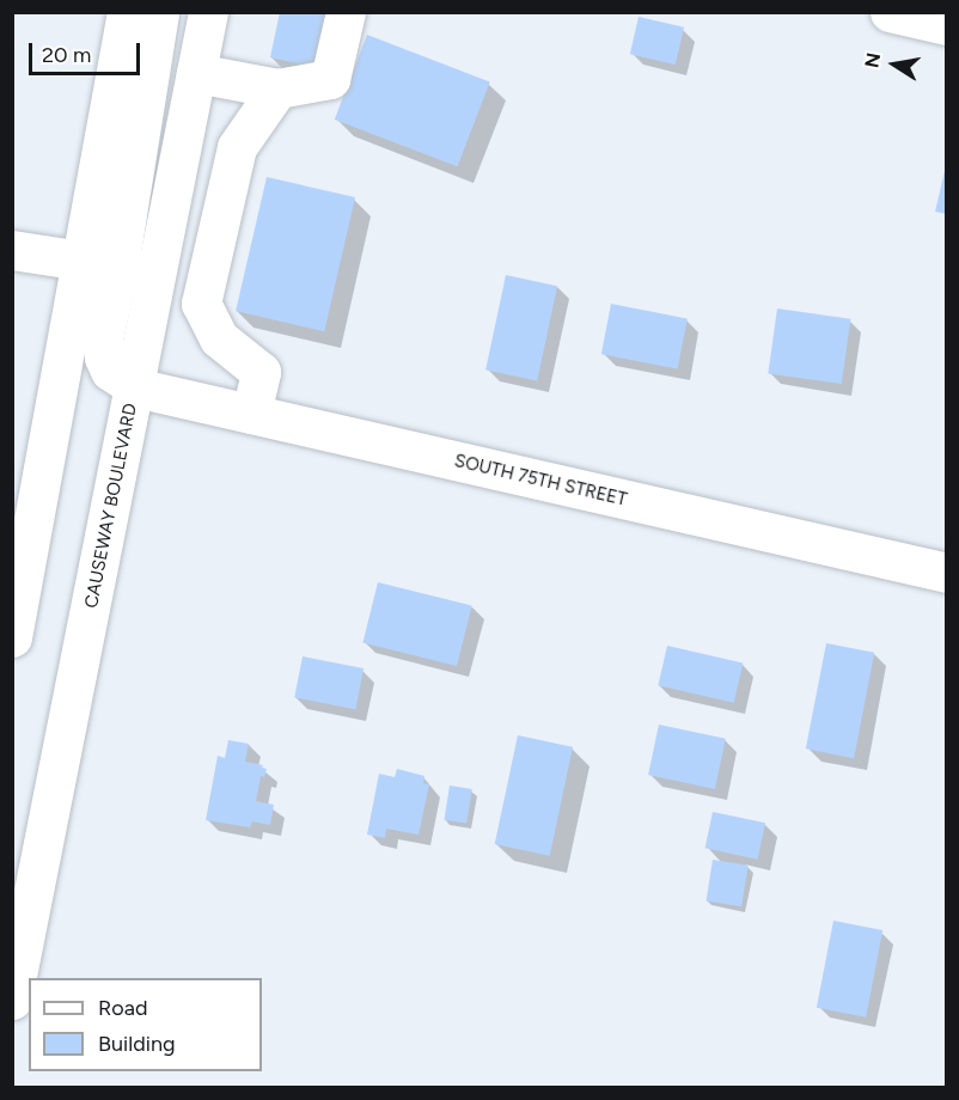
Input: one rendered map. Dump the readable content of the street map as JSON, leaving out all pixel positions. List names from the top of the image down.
{
  "streets": {
    "main road": ["SOUTH 75TH STREET", "CAUSEWAY BOULEVARD"]
  },
  "crossings": [
    ["SOUTH 75TH STREET", "CAUSEWAY BOULEVARD"]
  ],
  "legend": ["Road", "Building"],
  "scale_bar": "20 m",
  "north": "left"
}
